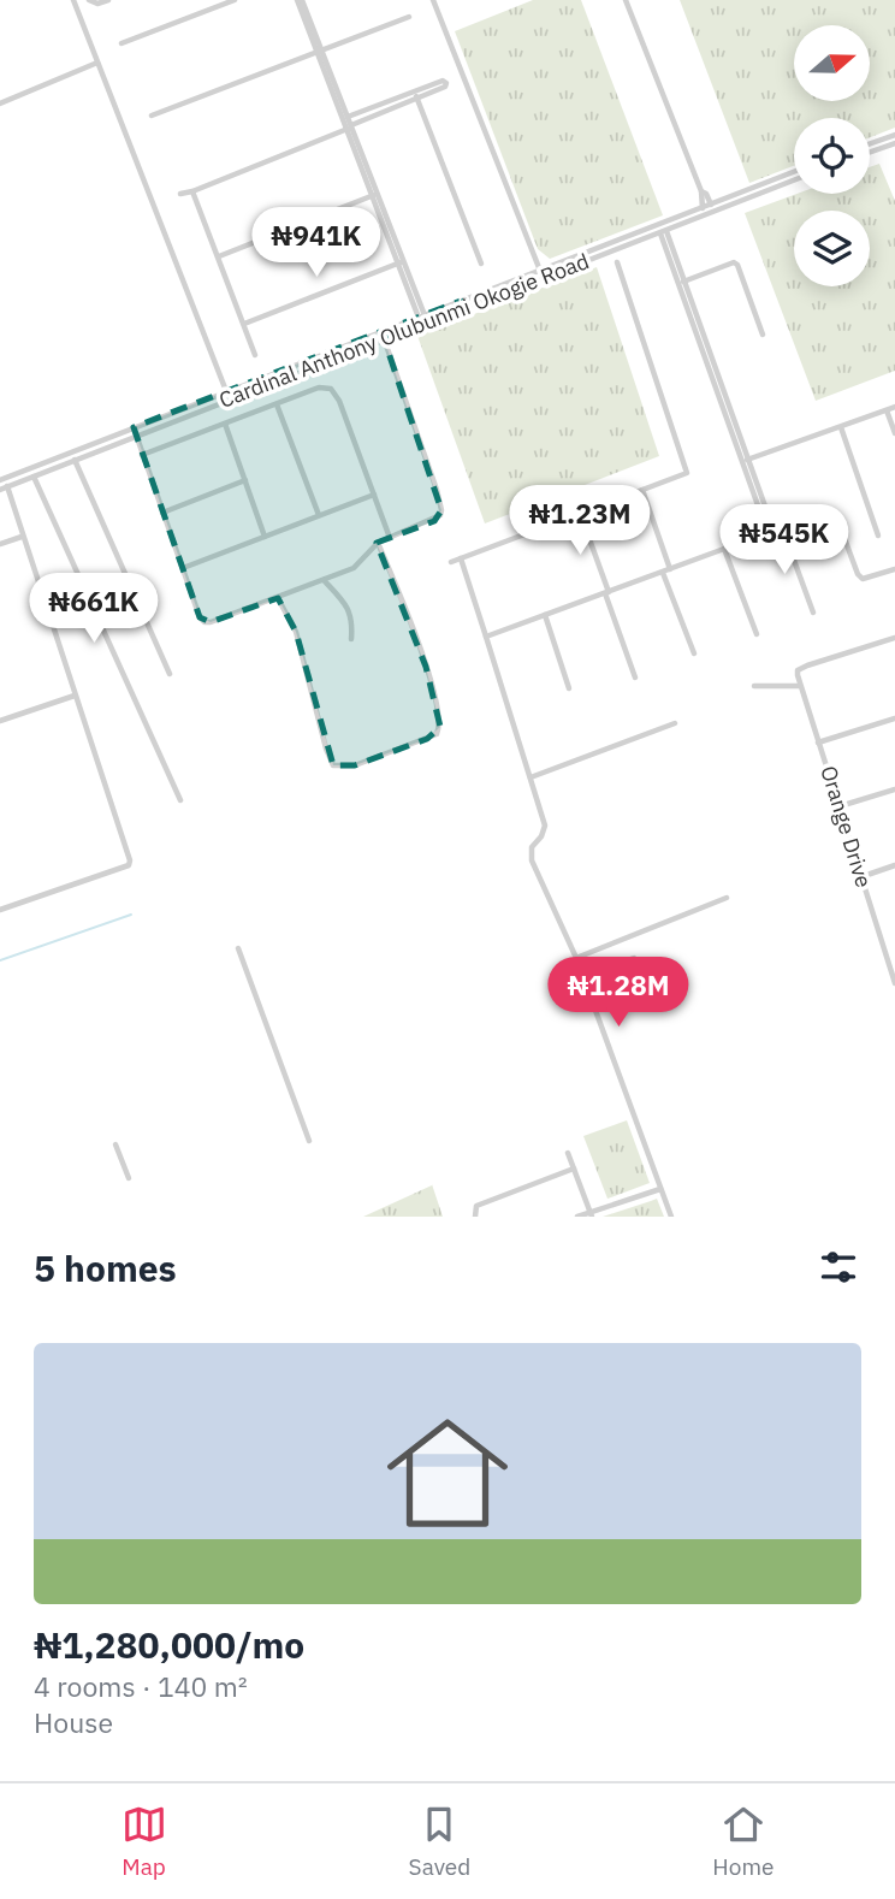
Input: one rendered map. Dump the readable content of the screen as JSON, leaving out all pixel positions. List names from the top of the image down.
{
  "streets": {
    "street": ["Cardinal Anthony Olubunmi Okogie Road", "Orange Drive"]
  },
  "north": "right",
  "page": {
    "price": [
      "₦941K",
      "₦1.23M",
      "₦545K",
      "₦661K",
      "₦1.28M"
    ],
    "heading": "5 homes",
    "list": [
      {
        "name": "₦1,280,000/mo",
        "note": "4 rooms · 140 m² · House"
      }
    ],
    "tabs": ["Map", "Saved", "Home"]
  }
}
